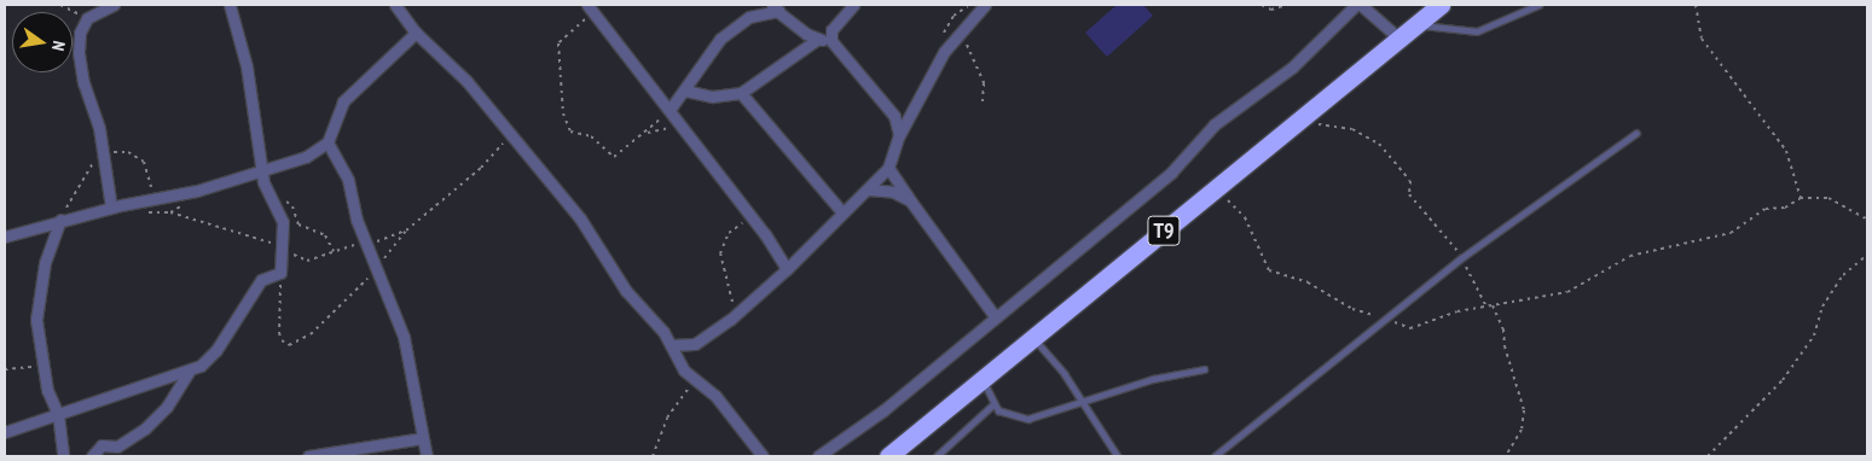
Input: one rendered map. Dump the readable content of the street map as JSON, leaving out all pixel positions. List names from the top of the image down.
{
  "streets": {
    "highway": ["T9"]
  },
  "north": "right"
}
